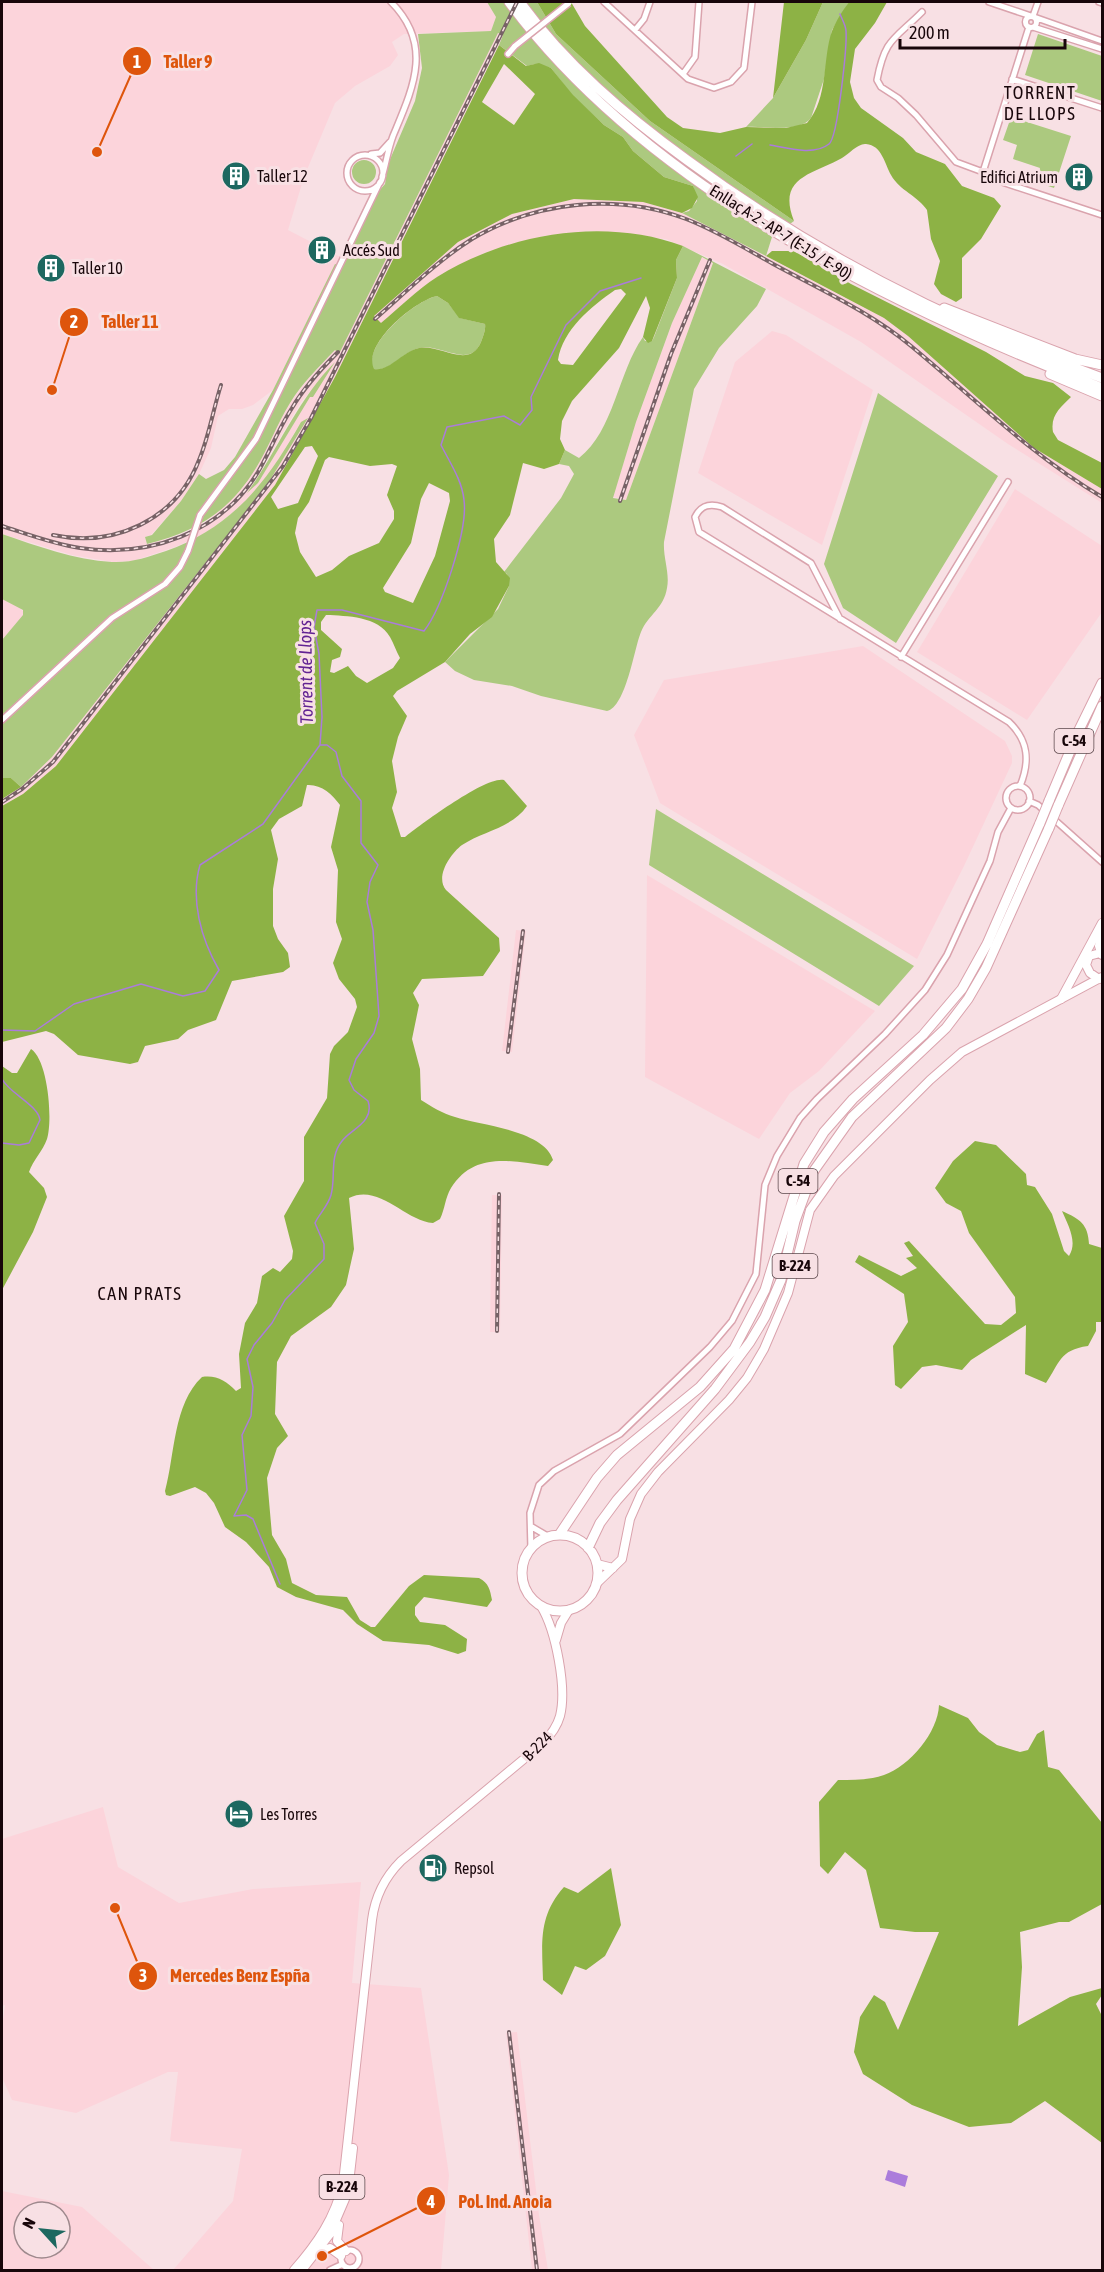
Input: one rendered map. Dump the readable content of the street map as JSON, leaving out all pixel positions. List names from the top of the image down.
{
  "streets": {
    "highway": ["Enllaç A-2 - AP-7 (E-15 / E-90)", "C-54", "B-224"]
  },
  "crossings": [
    ["C-54", "B-224"]
  ],
  "districts": ["TORRENT DE LLOPS", "CAN PRATS"],
  "water": ["Torrent de Llops"],
  "places": {
    "other": [
      "Taller 9",
      "Taller 11",
      "Mercedes Benz Espña",
      "Pol. Ind. Anoia"
    ],
    "building": [
      "Taller 12",
      "Edifici Atrium",
      "Accés Sud",
      "Taller 10"
    ],
    "hotel": ["Les Torres"],
    "fuel station": ["Repsol"]
  },
  "scale_bar": "200 m",
  "north": "top left"
}
